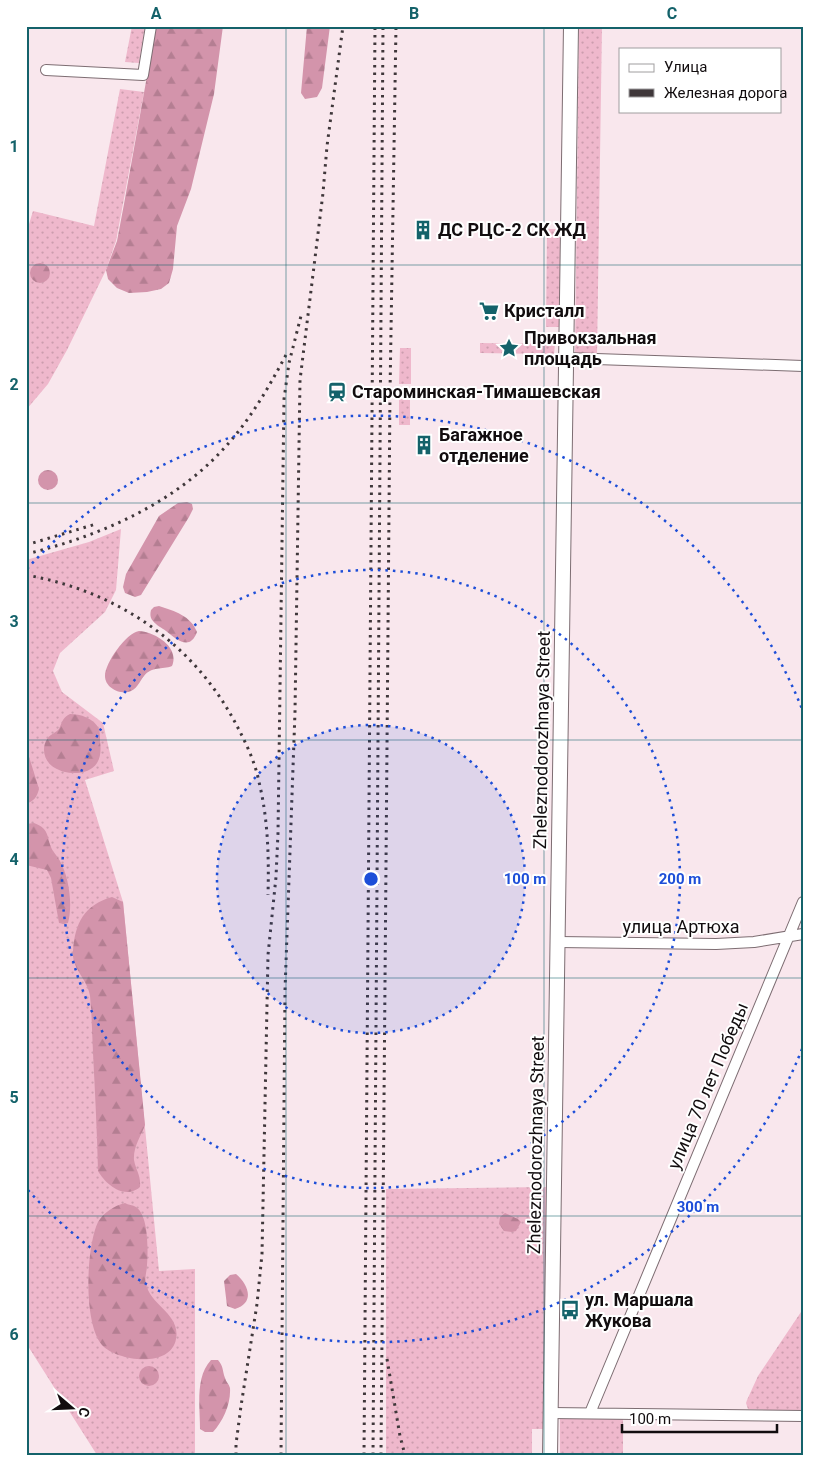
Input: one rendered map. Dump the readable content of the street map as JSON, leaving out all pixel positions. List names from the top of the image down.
{
  "streets": {
    "main road": ["Zheleznodorozhnaya Street"],
    "street": ["улица Артюха", "улица 70 лет Победы"]
  },
  "crossings": [
    ["Zheleznodorozhnaya Street", "улица Артюха"],
    ["улица Артюха", "улица 70 лет Победы"]
  ],
  "places": {
    "building": ["ДС РЦС-2 СК ЖД", "Багажное отделение"],
    "supermarket": ["Кристалл"],
    "place": ["Привокзальная площадь"],
    "station": ["Староминская-Тимашевская"],
    "bus stop": ["ул. Маршала Жукова"]
  },
  "legend": ["Улица", "Железная дорога"],
  "scale_bar": "100 m",
  "north": "right",
  "grid": {
    "columns": ["A", "B", "C"],
    "rows": [
      "1",
      "2",
      "3",
      "4",
      "5",
      "6"
    ]
  },
  "rings": ["100 m", "200 m", "300 m"]
}
